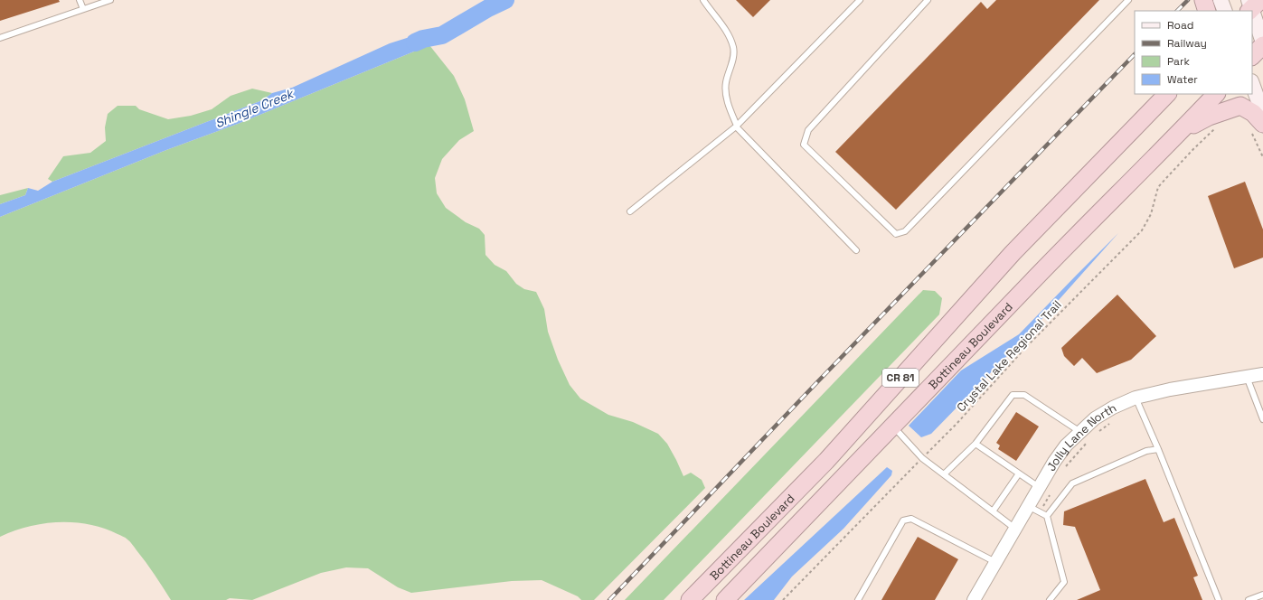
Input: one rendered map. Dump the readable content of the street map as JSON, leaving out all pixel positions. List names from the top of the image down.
{
  "streets": {
    "highway": ["Bottineau Boulevard", "CR 81"],
    "street": ["Jolly Lane North"],
    "path": ["Crystal Lake Regional Trail"]
  },
  "water": ["Shingle Creek"],
  "legend": [
    "Road",
    "Railway",
    "Park",
    "Water"
  ]
}
